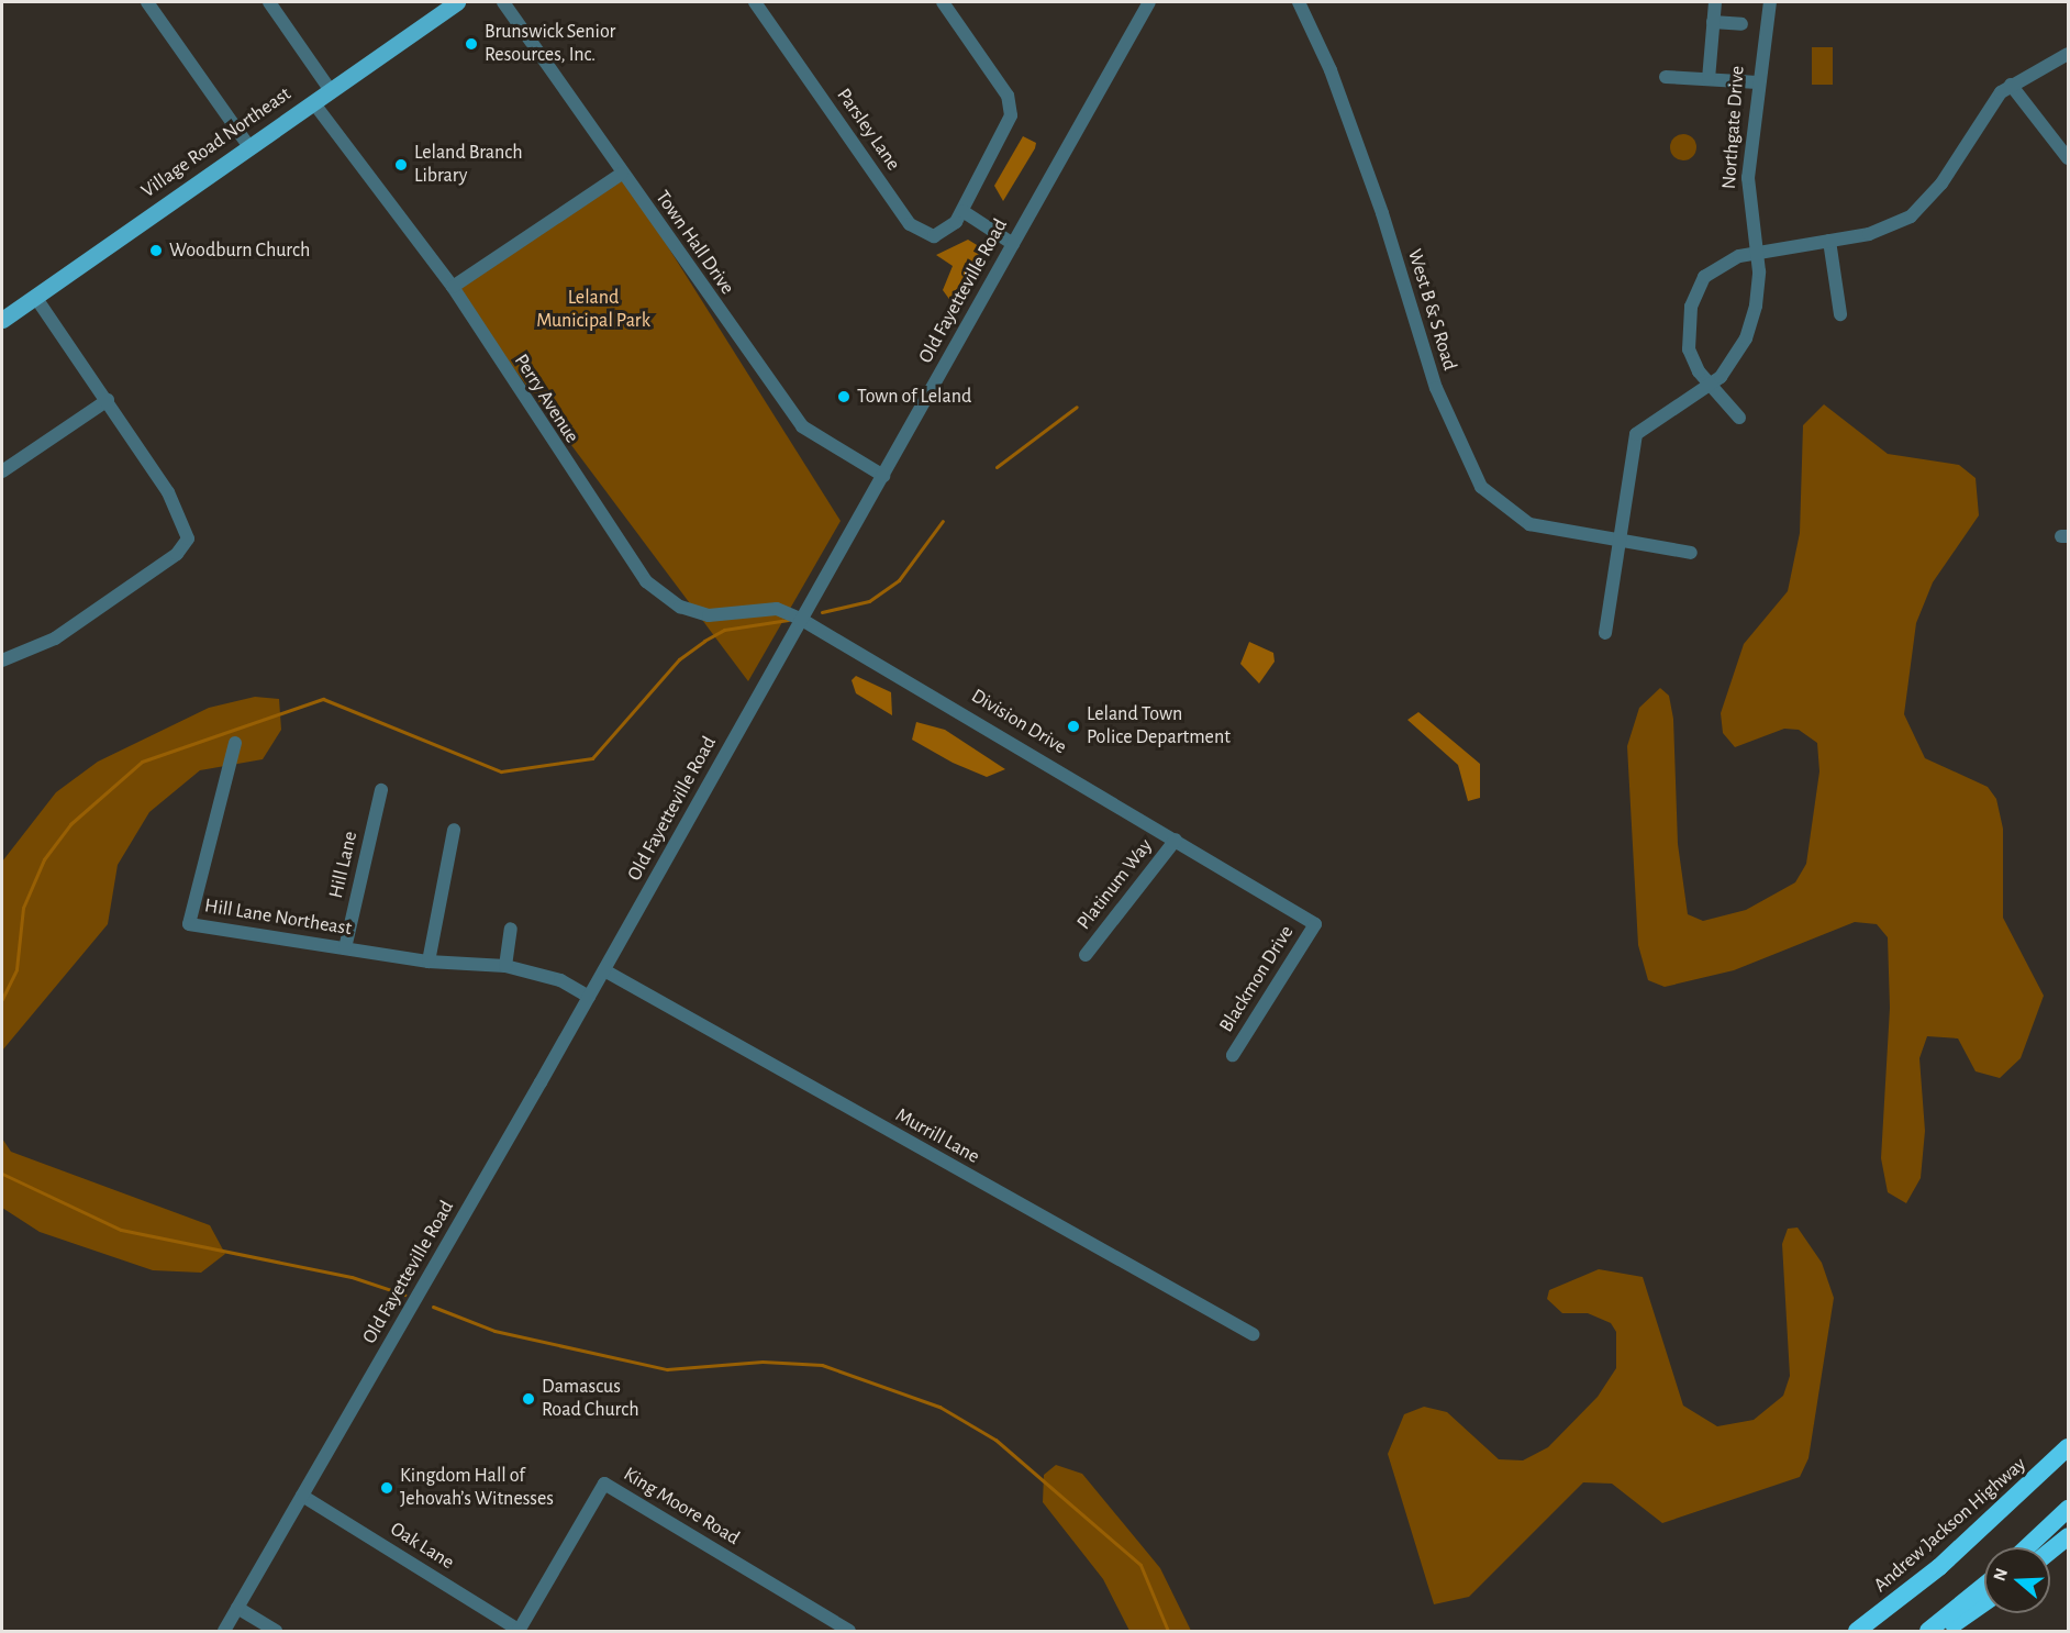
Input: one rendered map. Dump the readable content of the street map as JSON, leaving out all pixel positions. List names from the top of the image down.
{
  "streets": {
    "highway": ["Andrew Jackson Highway"],
    "main road": ["Village Road Northeast"],
    "street": [
      "Northgate Drive",
      "Parsley Lane",
      "Town Hall Drive",
      "Old Fayetteville Road",
      "West B & S Road",
      "Perry Avenue",
      "Division Drive",
      "Hill Lane",
      "Platinum Way",
      "Hill Lane Northeast",
      "Blackmon Drive",
      "Murrill Lane",
      "King Moore Road",
      "Oak Lane"
    ]
  },
  "crossings": [
    ["Northgate Drive", "West B & S Road"],
    ["Village Road Northeast", "Perry Avenue"],
    ["Town Hall Drive", "Old Fayetteville Road"],
    ["Old Fayetteville Road", "Perry Avenue"],
    ["Old Fayetteville Road", "Division Drive"],
    ["Old Fayetteville Road", "Murrill Lane"],
    ["Old Fayetteville Road", "Oak Lane"],
    ["Perry Avenue", "Division Drive"],
    ["Division Drive", "Platinum Way"],
    ["Division Drive", "Blackmon Drive"],
    ["Hill Lane", "Hill Lane Northeast"],
    ["King Moore Road", "Oak Lane"]
  ],
  "parks": ["Leland Municipal Park"],
  "places": [
    "Brunswick Senior Resources, Inc.",
    "Leland Branch Library",
    "Woodburn Church",
    "Town of Leland",
    "Leland Town Police Department",
    "Damascus Road Church",
    "Kingdom Hall of Jehovah’s Witnesses"
  ],
  "north": "left"
}
